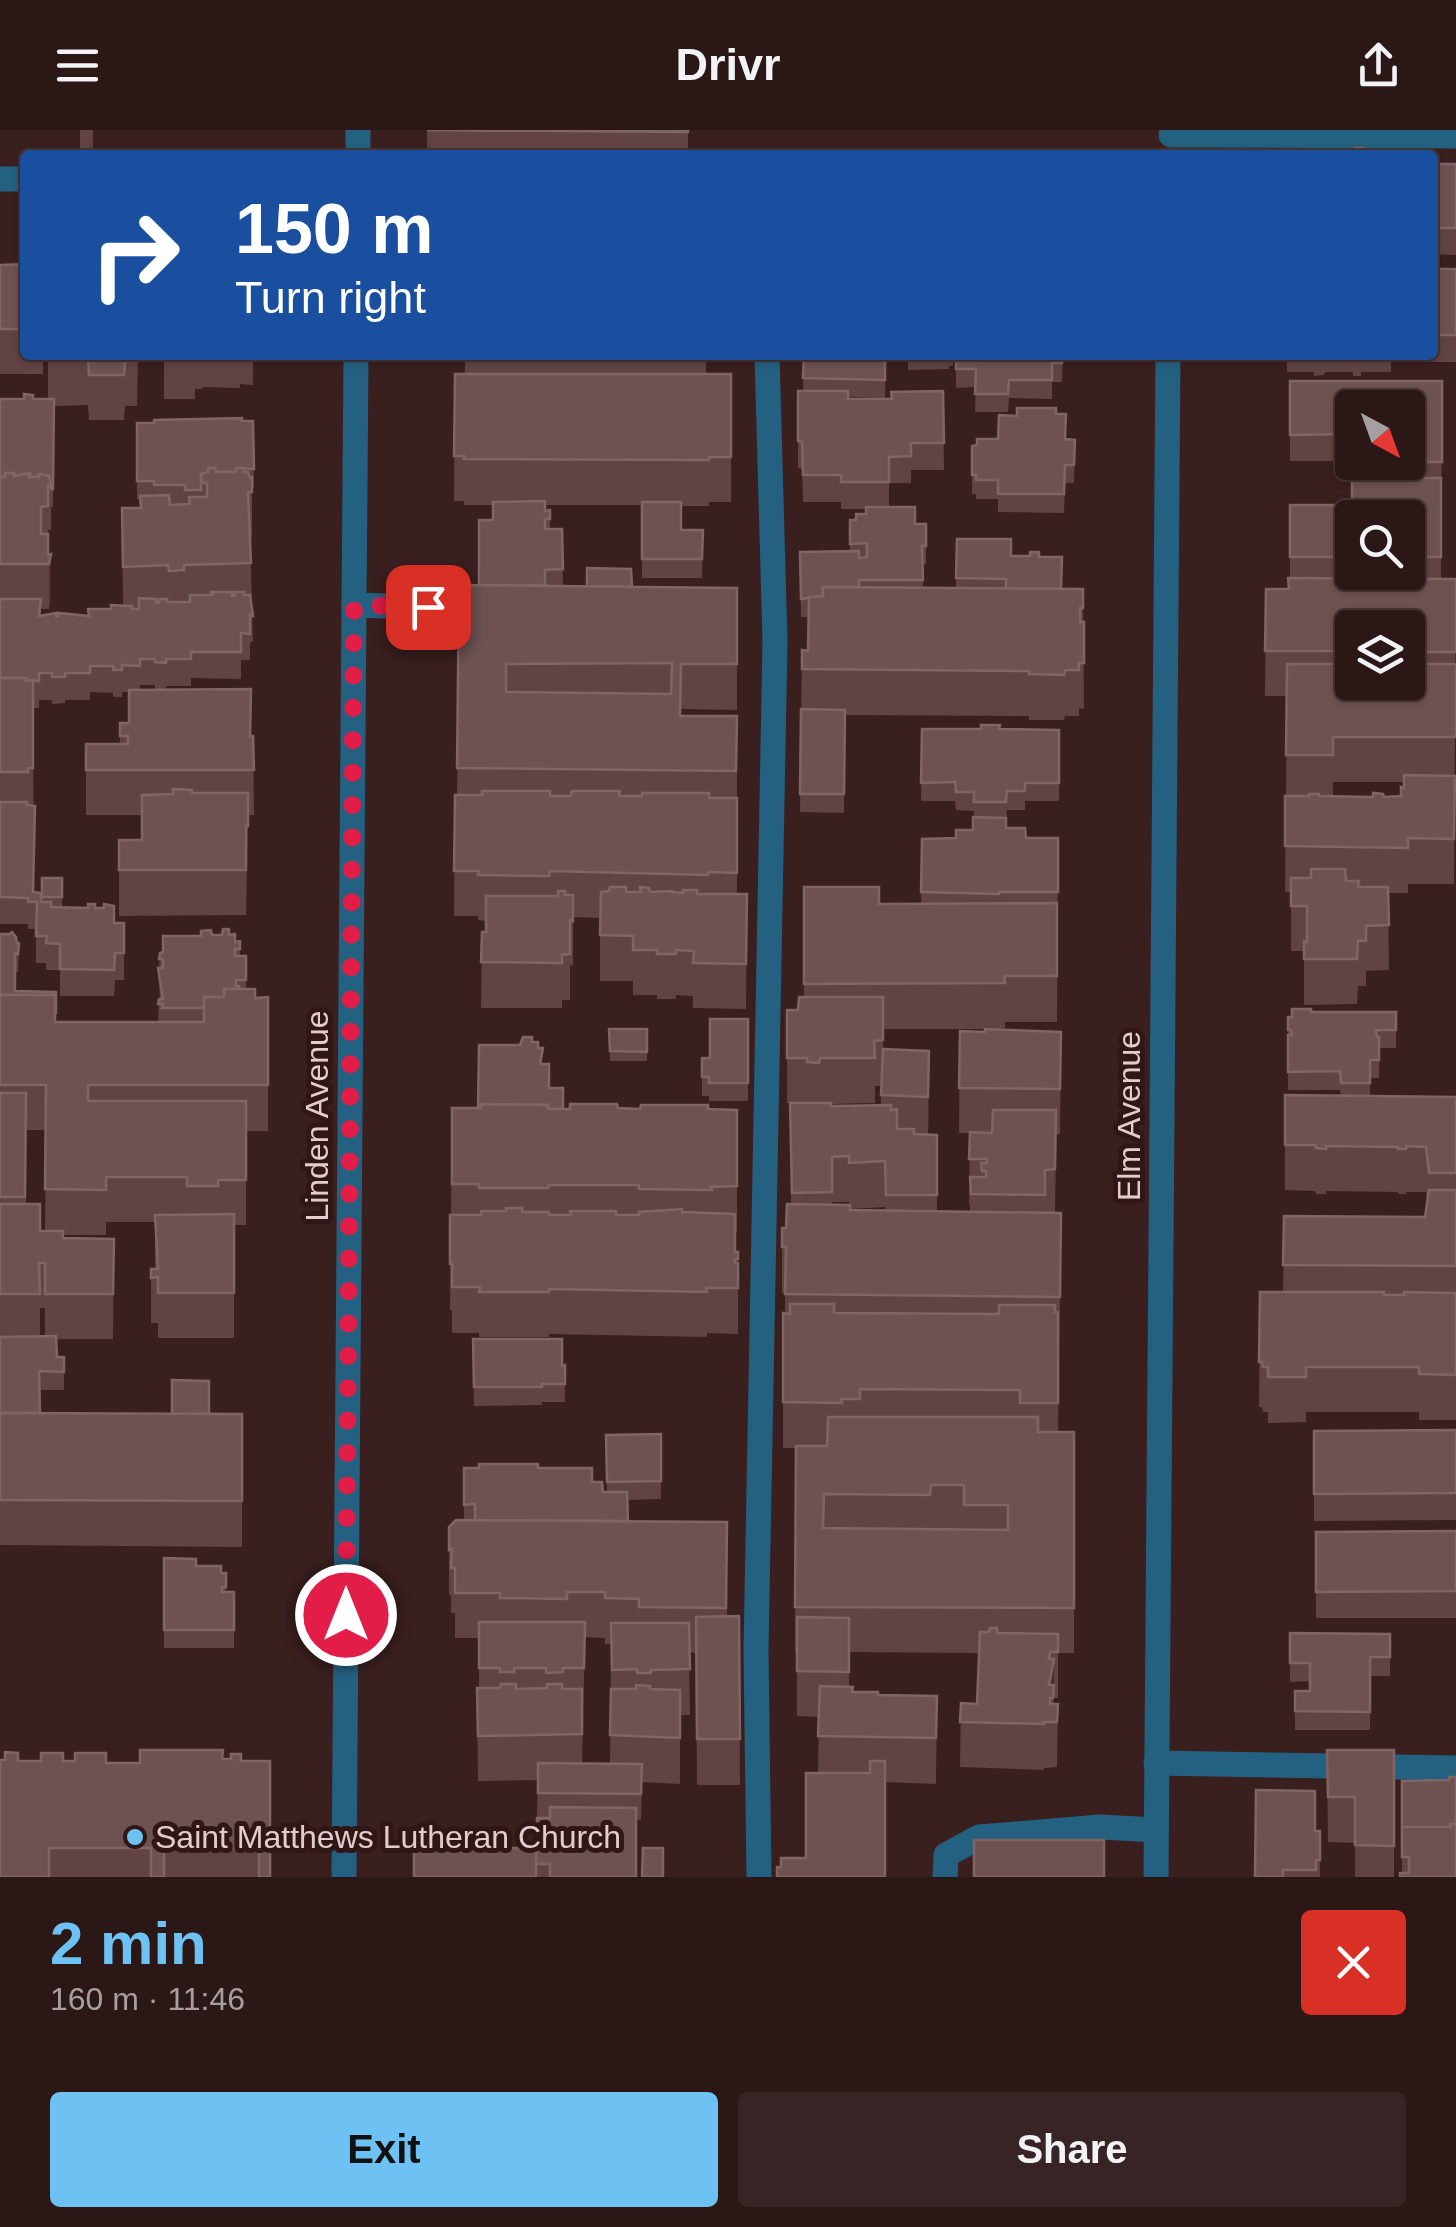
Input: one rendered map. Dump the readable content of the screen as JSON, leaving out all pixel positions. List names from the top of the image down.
{
  "streets": {
    "street": ["Linden Avenue", "Elm Avenue"]
  },
  "places": ["Saint Matthews Lutheran Church"],
  "north": "bottom right",
  "page": {
    "header": "Drivr",
    "turn": ["150 m", "Turn right"],
    "heading": ["2 min", "160 m · 11:46"],
    "buttons": ["Exit", "Share"]
  }
}
